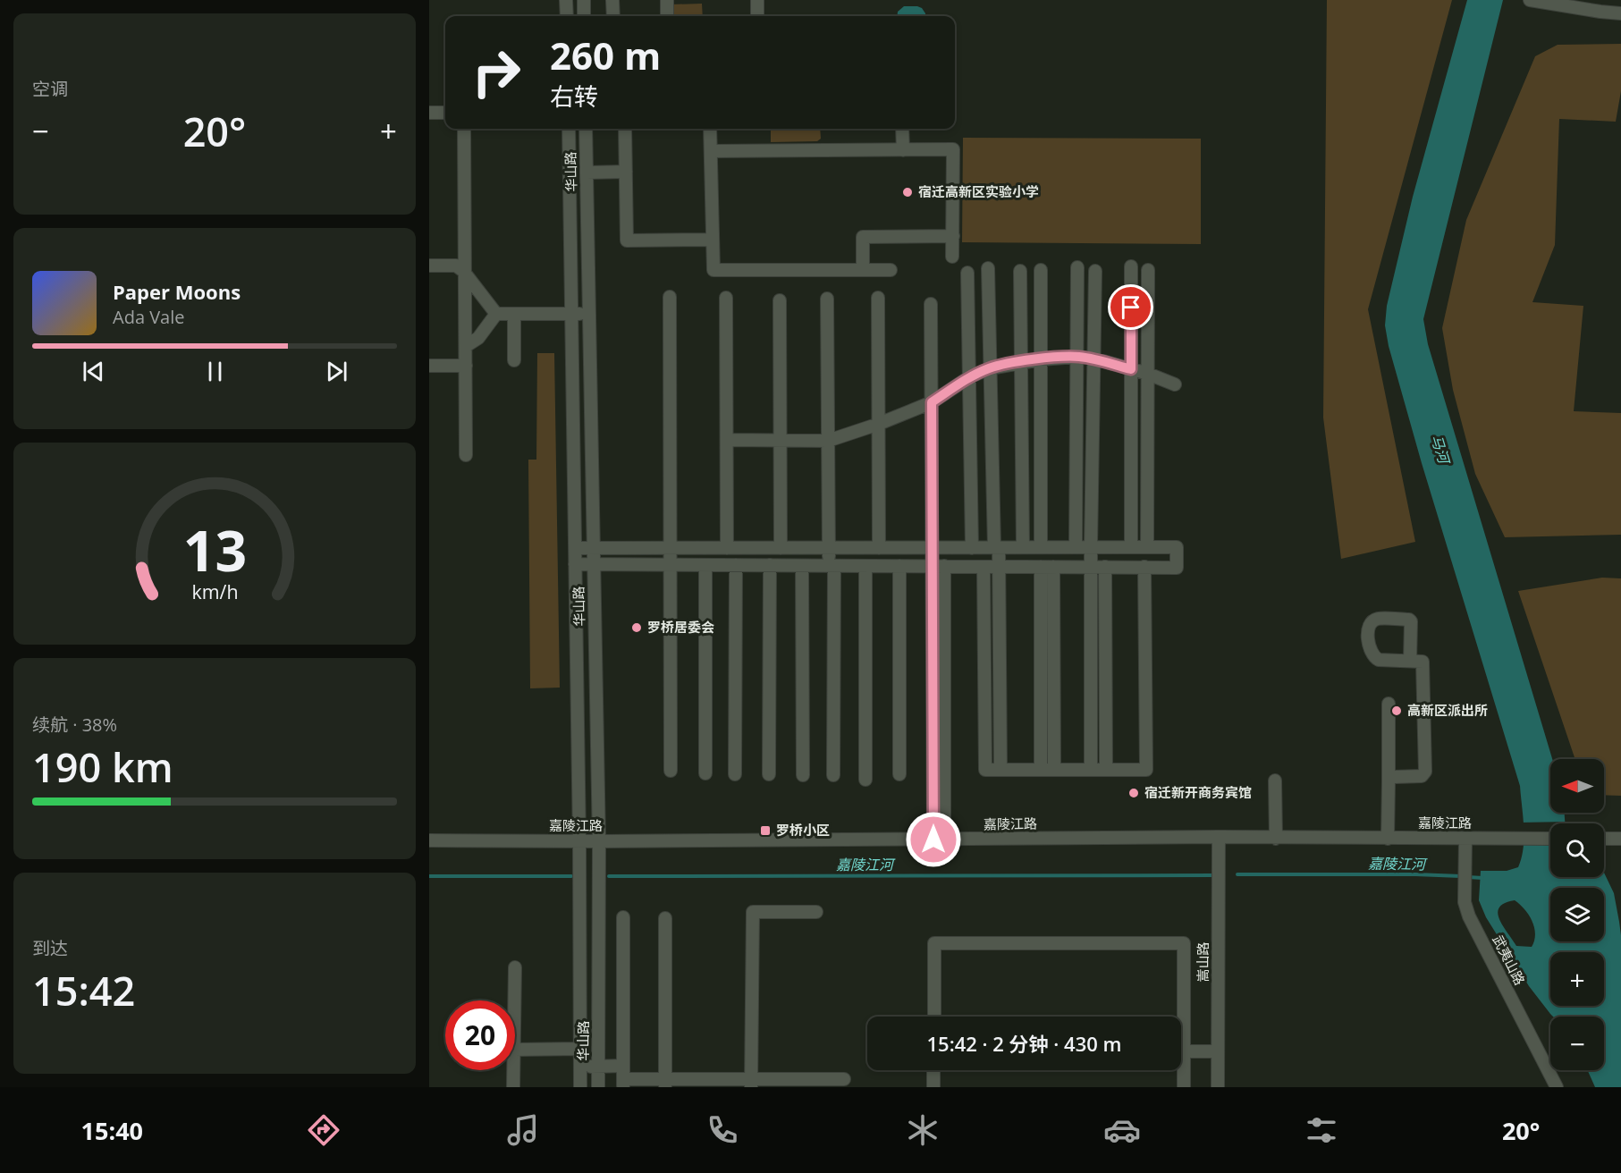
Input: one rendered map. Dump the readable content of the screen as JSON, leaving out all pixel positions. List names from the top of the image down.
{
  "streets": {
    "street": [
      "华山路",
      "嘉陵江路",
      "武夷山路",
      "嵩山路"
    ]
  },
  "crossings": [
    ["华山路", "嘉陵江路"],
    ["嘉陵江路", "武夷山路"],
    ["嘉陵江路", "嵩山路"]
  ],
  "water": ["马河", "嘉陵江河"],
  "places": {
    "other": [
      "宿迁高新区实验小学",
      "罗桥居委会",
      "高新区派出所",
      "宿迁新开商务宾馆"
    ],
    "transit": ["罗桥小区"]
  },
  "north": "left",
  "page": {
    "tile": [
      "空调",
      ["续航 · 38%", "190 km"],
      ["到达", "15:42"]
    ],
    "turn": ["260 m", "右转"],
    "heat": ["−", "20°", "+"],
    "song": ["Paper Moons", "Ada Vale"],
    "map_buttons": ["+", "−"],
    "limit": "20",
    "trip": "15:42 · 2 分钟 · 430 m",
    "tabs": ["15:40", "20°"],
    "gauge": ["13", "km/h"]
  }
}
